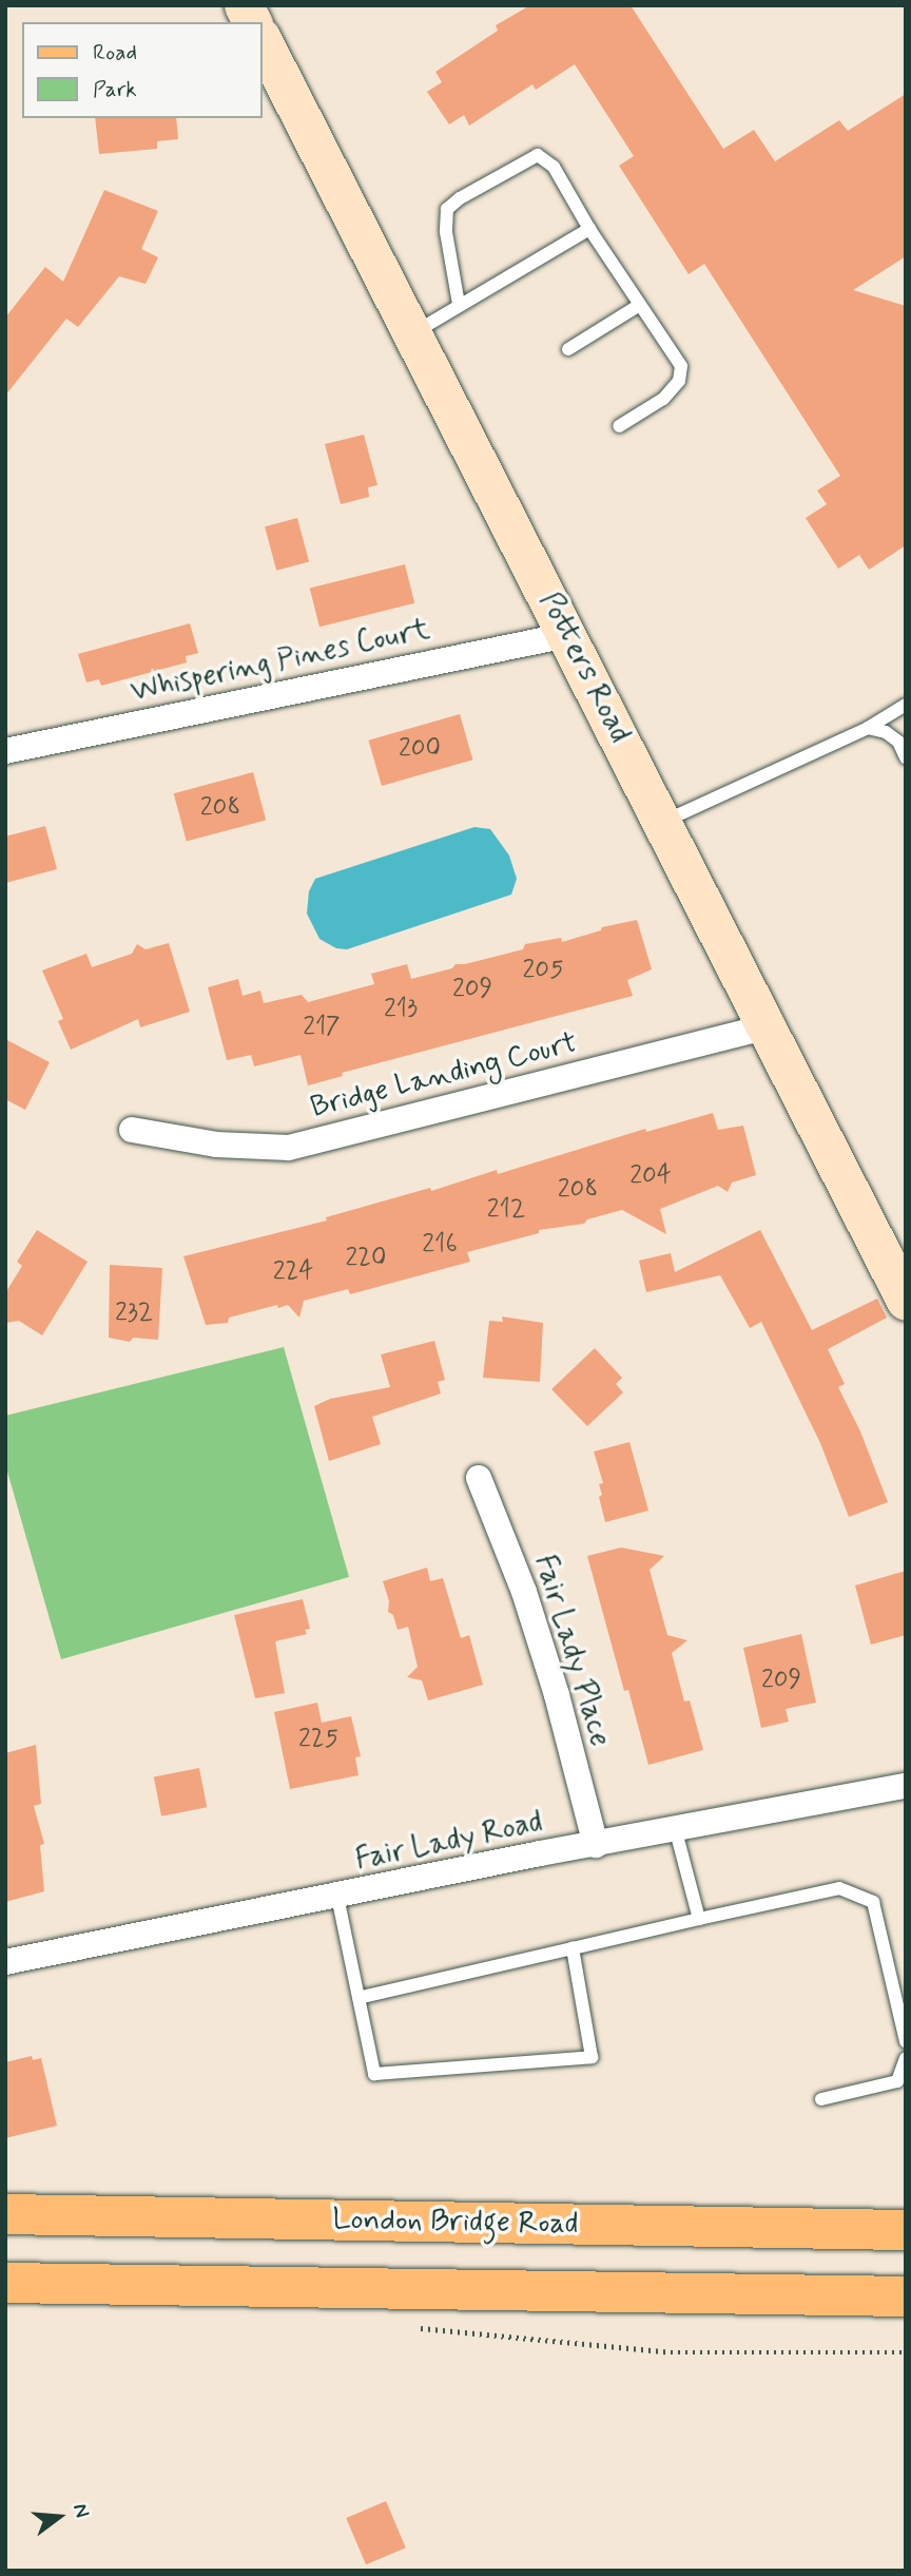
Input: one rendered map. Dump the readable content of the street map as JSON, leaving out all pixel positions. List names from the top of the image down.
{
  "streets": {
    "main road": ["London Bridge Road"],
    "street": [
      "Whispering Pines Court",
      "Potters Road",
      "Bridge Landing Court",
      "Fair Lady Place",
      "Fair Lady Road"
    ]
  },
  "crossings": [
    ["Whispering Pines Court", "Potters Road"],
    ["Potters Road", "Bridge Landing Court"],
    ["Fair Lady Place", "Fair Lady Road"]
  ],
  "house_numbers": [
    "200",
    "208",
    "205",
    "209",
    "213",
    "217",
    "204",
    "208",
    "212",
    "216",
    "220",
    "224",
    "232",
    "209",
    "225"
  ],
  "legend": ["Road", "Park"],
  "north": "right"
}
